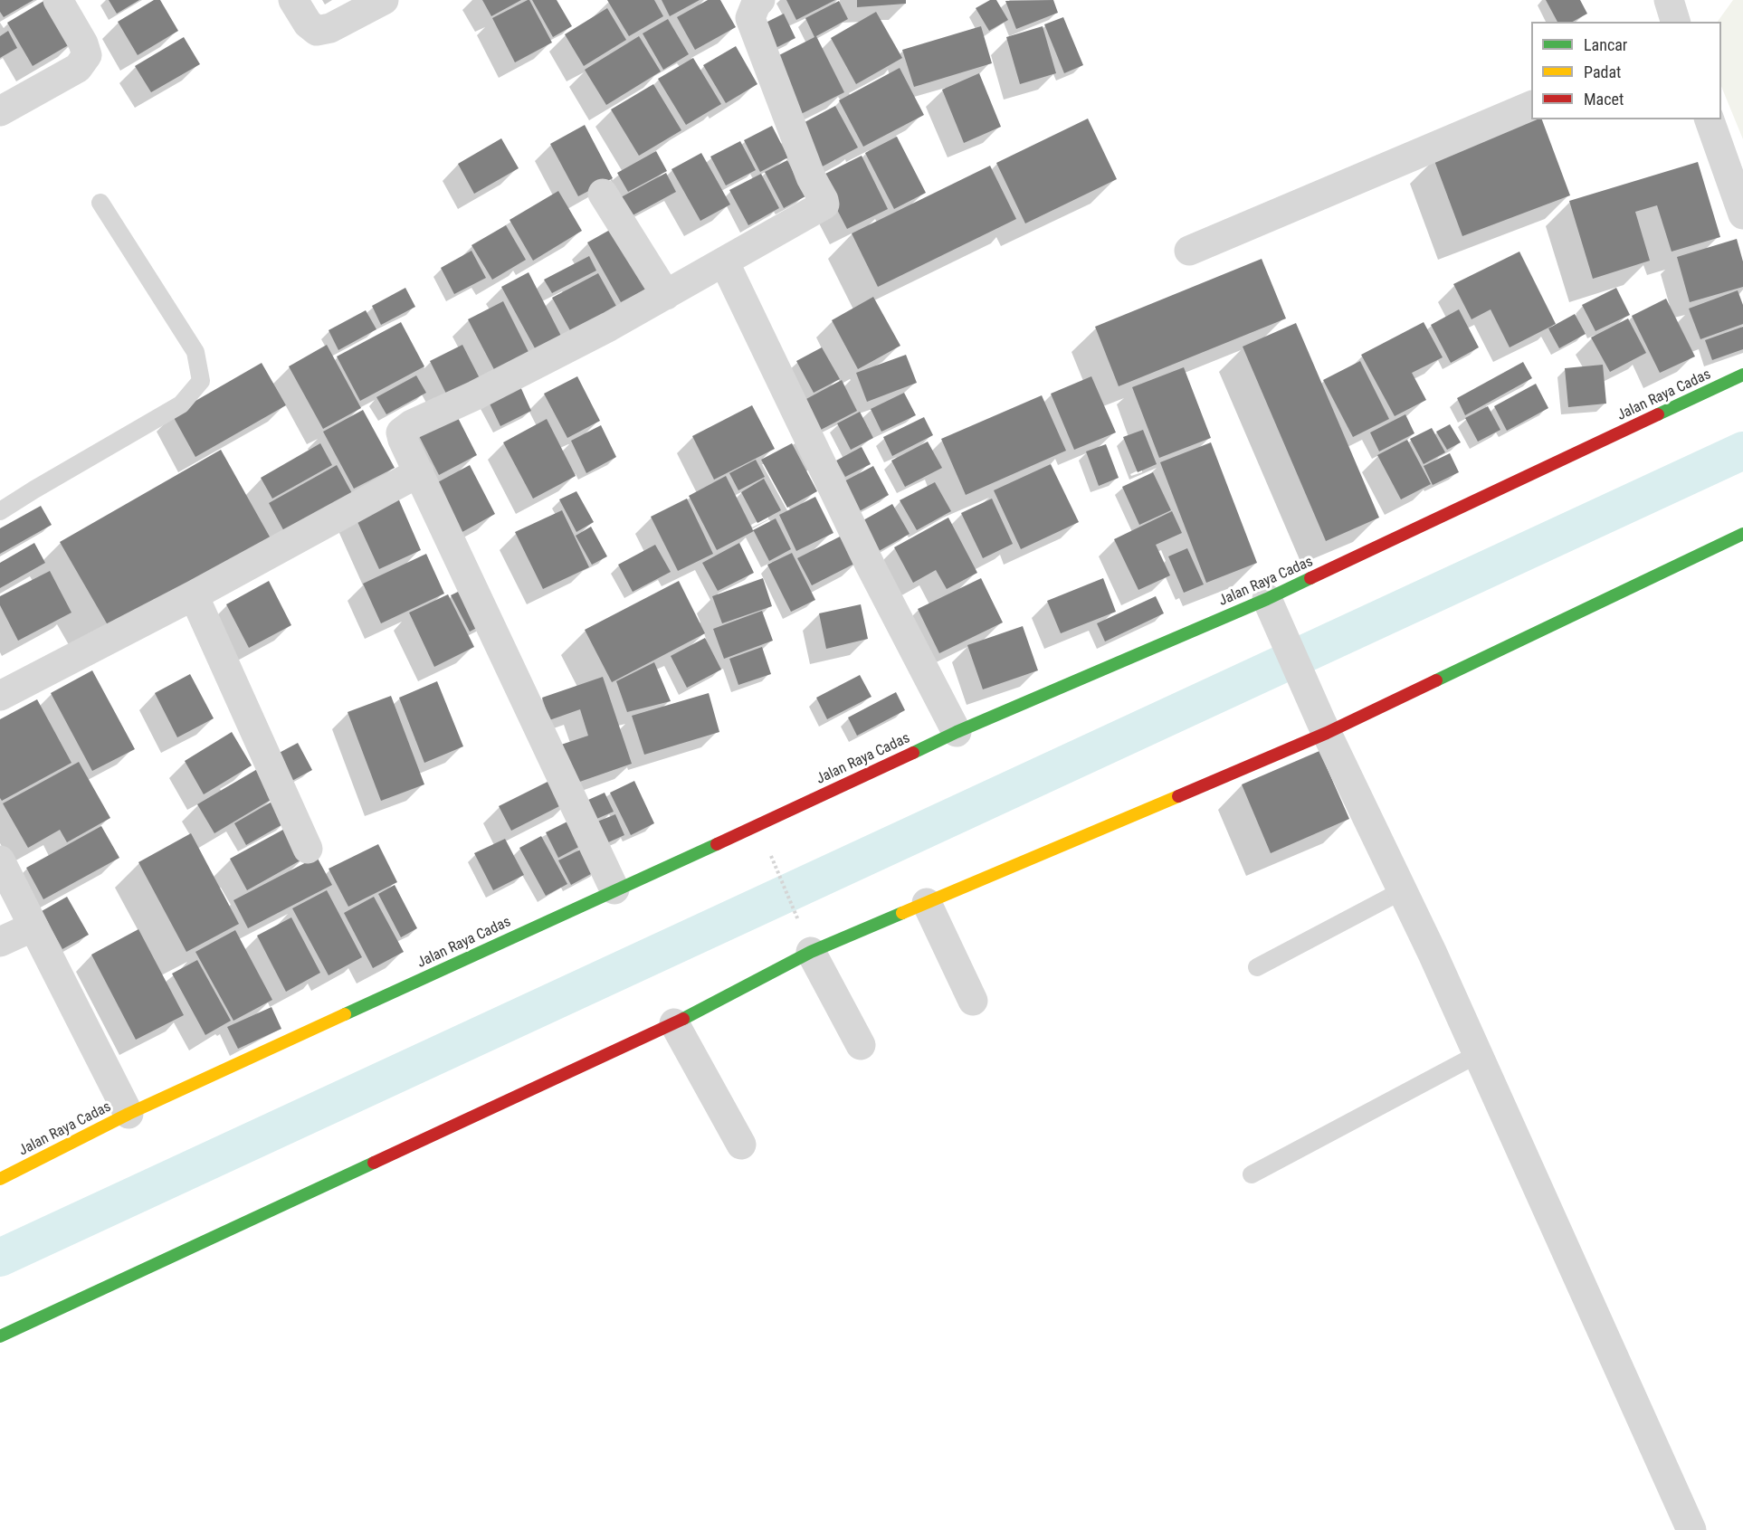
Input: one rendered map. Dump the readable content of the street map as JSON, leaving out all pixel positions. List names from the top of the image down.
{
  "streets": {
    "street": ["Jalan Raya Cadas"]
  },
  "legend": ["Lancar", "Padat", "Macet"]
}
